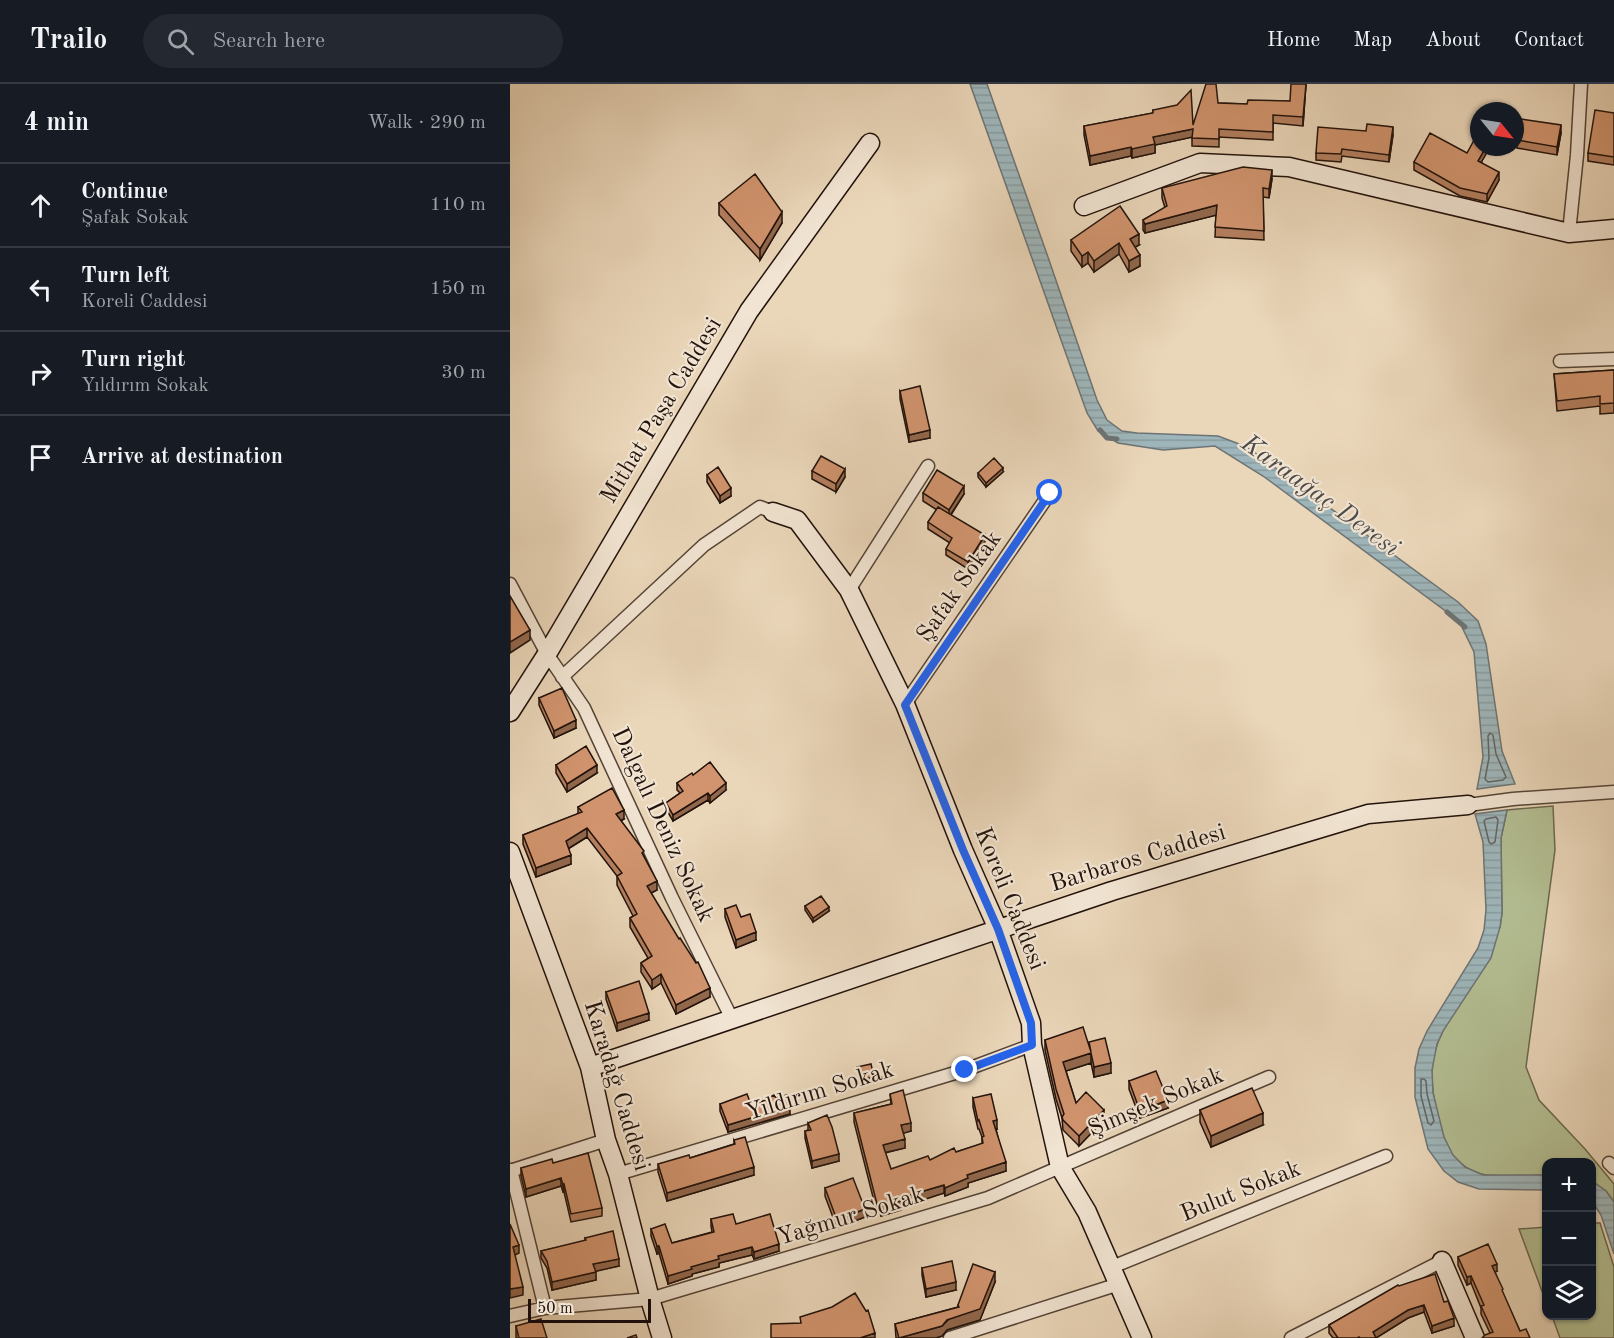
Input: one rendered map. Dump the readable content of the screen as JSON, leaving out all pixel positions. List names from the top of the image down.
{
  "streets": {
    "street": [
      "Mithat Paşa Caddesi",
      "Şafak Sokak",
      "Dalgalı Deniz Sokak",
      "Barbaros Caddesi",
      "Koreli Caddesi",
      "Karadağ Caddesi",
      "Yıldırım Sokak",
      "Şimşek Sokak",
      "Bulut Sokak",
      "Yağmur Sokak"
    ]
  },
  "crossings": [
    ["Mithat Paşa Caddesi", "Dalgalı Deniz Sokak"],
    ["Şafak Sokak", "Koreli Caddesi"],
    ["Dalgalı Deniz Sokak", "Barbaros Caddesi"],
    ["Barbaros Caddesi", "Koreli Caddesi"],
    ["Barbaros Caddesi", "Karadağ Caddesi"],
    ["Koreli Caddesi", "Yıldırım Sokak"],
    ["Koreli Caddesi", "Şimşek Sokak"],
    ["Koreli Caddesi", "Bulut Sokak"],
    ["Koreli Caddesi", "Yağmur Sokak"],
    ["Karadağ Caddesi", "Yıldırım Sokak"],
    ["Karadağ Caddesi", "Yağmur Sokak"],
    ["Şimşek Sokak", "Yağmur Sokak"]
  ],
  "water": ["Karaağaç Deresi"],
  "scale_bar": "50 m",
  "north": "bottom right",
  "page": {
    "header": "Trailo",
    "search": "Search here",
    "nav": [
      "Home",
      "Map",
      "About",
      "Contact"
    ],
    "heading": ["4 min", "Walk · 290 m"],
    "list": [
      ["Continue", "Şafak Sokak", "110 m"],
      ["Turn left", "Koreli Caddesi", "150 m"],
      ["Turn right", "Yıldırım Sokak", "30 m"],
      "Arrive at destination"
    ],
    "map_buttons": ["+", "−"],
    "scale": "50 m"
  }
}
